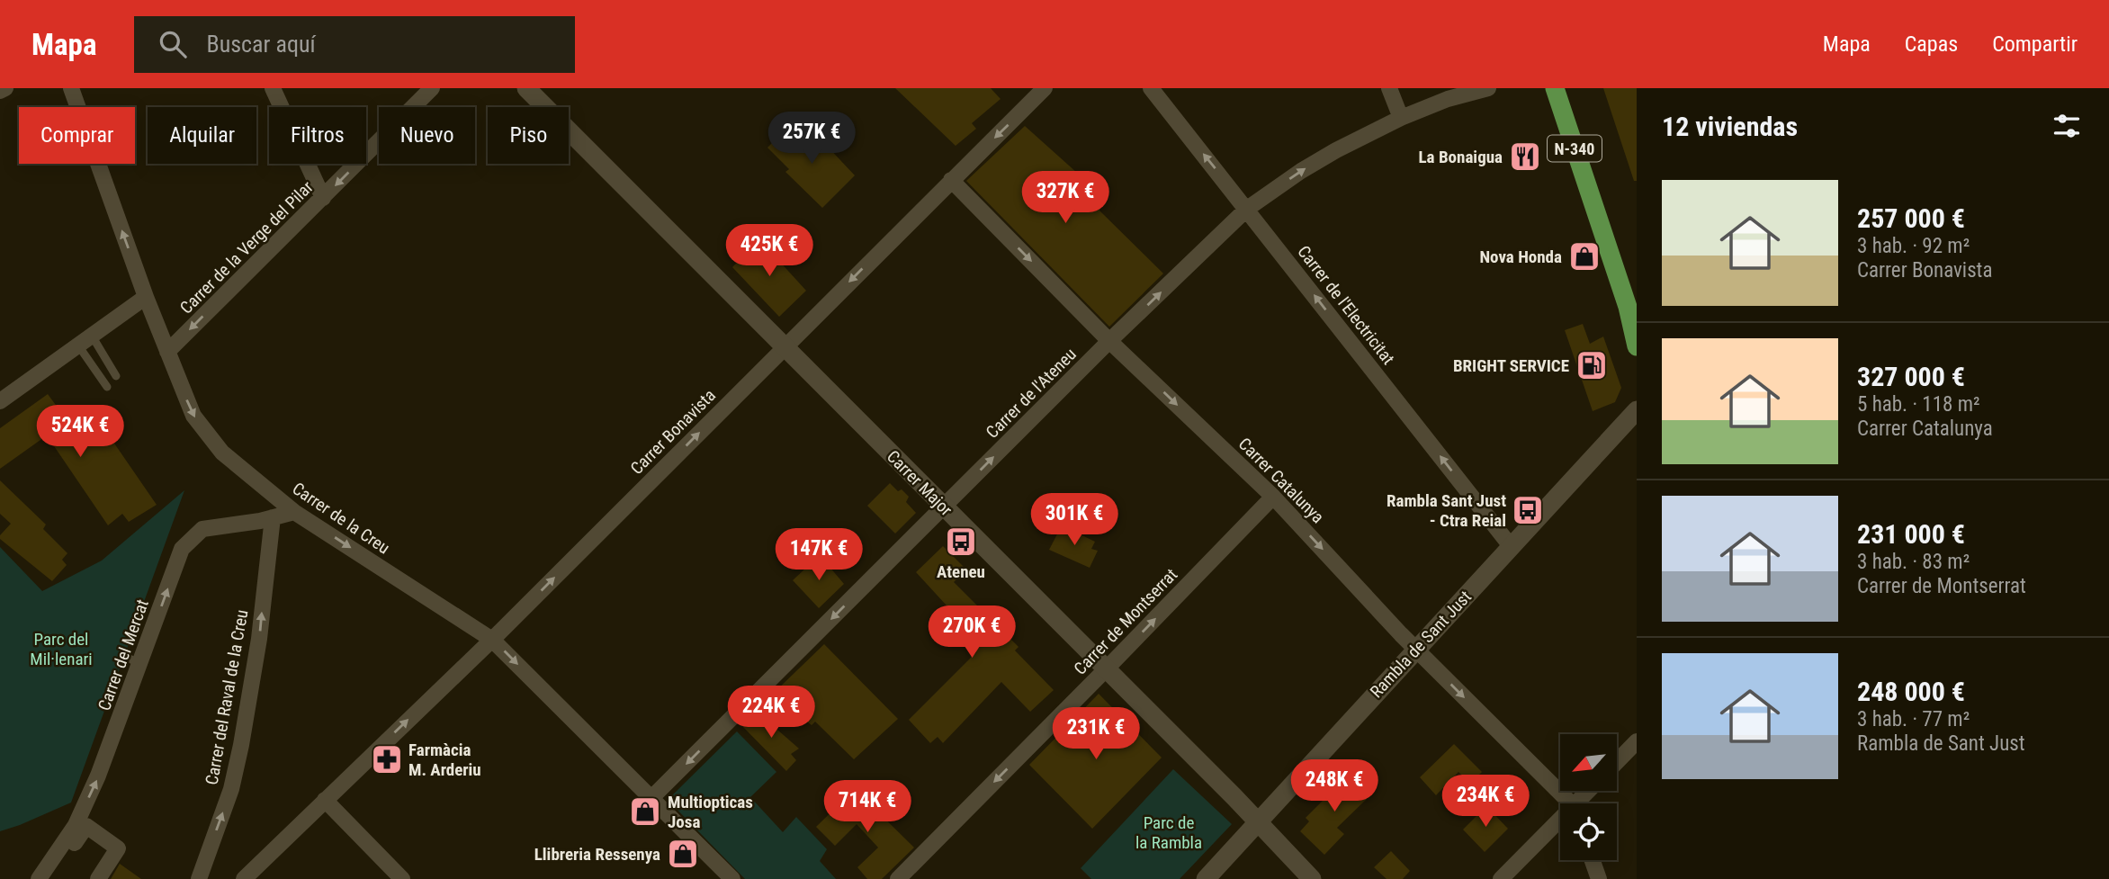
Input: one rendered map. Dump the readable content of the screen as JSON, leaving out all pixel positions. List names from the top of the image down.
{
  "streets": {
    "main road": ["N-340"],
    "street": [
      "Carrer de la Verge del Pilar",
      "Carrer de l'Electricitat",
      "Carrer de l'Ateneu",
      "Carrer Bonavista",
      "Carrer Catalunya",
      "Carrer Major",
      "Carrer de la Creu",
      "Carrer de Montserrat",
      "Rambla de Sant Just",
      "Carrer del Mercat",
      "Carrer del Raval de la Creu"
    ]
  },
  "crossings": [
    ["Carrer de la Verge del Pilar", "Carrer de la Creu"],
    ["Carrer de l'Electricitat", "Carrer de l'Ateneu"],
    ["Carrer de l'Electricitat", "Rambla de Sant Just"],
    ["Carrer de l'Ateneu", "Carrer Catalunya"],
    ["Carrer de l'Ateneu", "Carrer Major"],
    ["Carrer de l'Ateneu", "Carrer de la Creu"],
    ["Carrer Bonavista", "Carrer Catalunya"],
    ["Carrer Bonavista", "Carrer Major"],
    ["Carrer Bonavista", "Carrer de la Creu"],
    ["Carrer Catalunya", "Carrer de Montserrat"],
    ["Carrer Catalunya", "Rambla de Sant Just"],
    ["Carrer Major", "Carrer de Montserrat"],
    ["Carrer Major", "Rambla de Sant Just"],
    ["Carrer de la Creu", "Carrer del Mercat"],
    ["Carrer del Mercat", "Carrer del Raval de la Creu"]
  ],
  "one_way": [
    "Carrer de la Verge del Pilar",
    "Carrer de l'Electricitat",
    "Carrer Catalunya",
    "Carrer del Mercat",
    "Carrer del Raval de la Creu"
  ],
  "parks": ["Parc del Mil·lenari", "Parc de la Rambla"],
  "places": {
    "restaurant": ["La Bonaigua"],
    "shop": ["Nova Honda", "Multiopticas Josa", "Llibreria Ressenya"],
    "fuel station": ["BRIGHT SERVICE"],
    "bus stop": ["Rambla Sant Just - Ctra Reial", "Ateneu"],
    "pharmacy": ["Farmàcia M. Arderiu"]
  },
  "north": "bottom left",
  "page": {
    "header": "Mapa",
    "search": "Buscar aquí",
    "nav": ["Mapa", "Capas", "Compartir"],
    "heading": "12 viviendas",
    "chip": [
      "Comprar",
      "Alquilar",
      "Filtros",
      "Nuevo",
      "Piso"
    ],
    "price": [
      "257K €",
      "327K €",
      "425K €",
      "524K €",
      "301K €",
      "147K €",
      "270K €",
      "224K €",
      "231K €",
      "248K €",
      "234K €",
      "714K €"
    ],
    "list": [
      {
        "name": "257 000 €",
        "note": "3 hab. · 92 m² · Carrer Bonavista"
      },
      {
        "name": "327 000 €",
        "note": "5 hab. · 118 m² · Carrer Catalunya"
      },
      {
        "name": "231 000 €",
        "note": "3 hab. · 83 m² · Carrer de Montserrat"
      },
      {
        "name": "248 000 €",
        "note": "3 hab. · 77 m² · Rambla de Sant Just"
      }
    ]
  }
}
